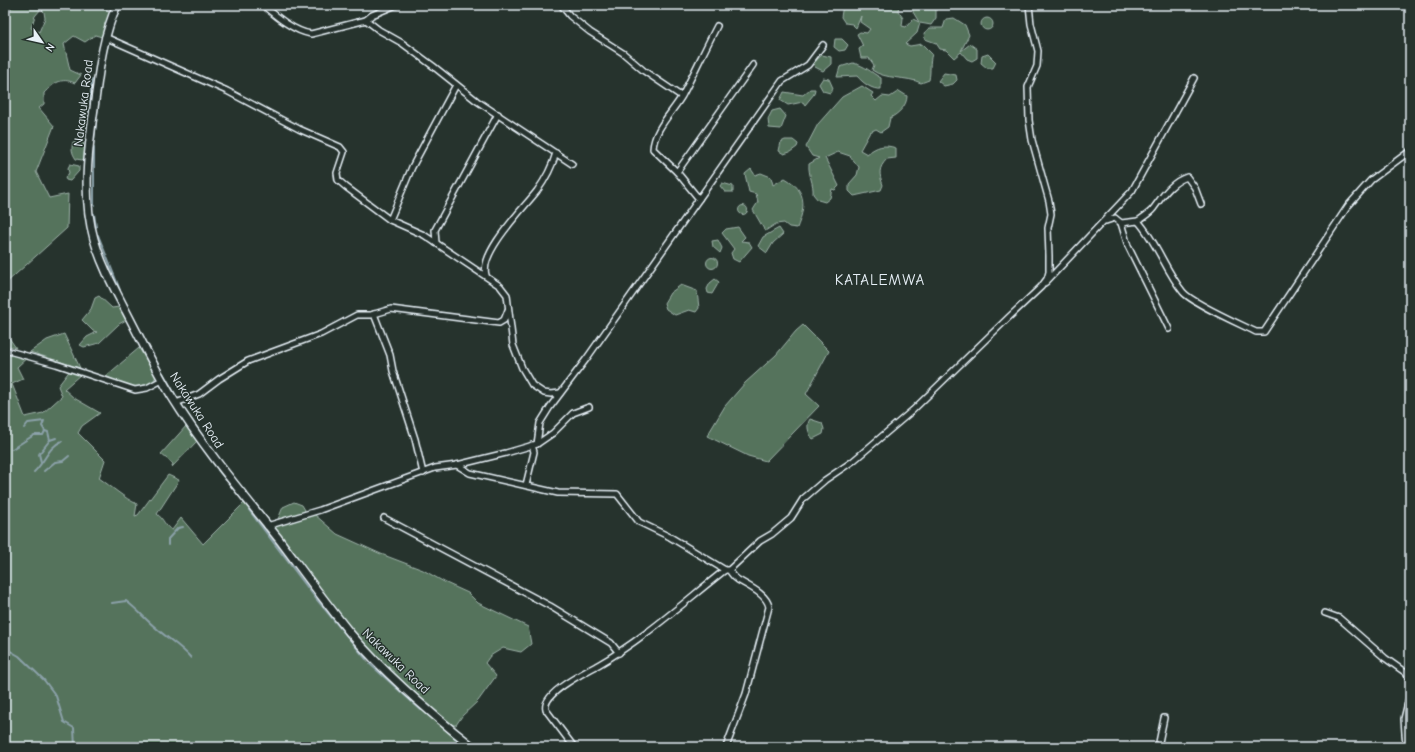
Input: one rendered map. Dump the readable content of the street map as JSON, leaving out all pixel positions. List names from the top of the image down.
{
  "streets": {
    "main road": ["Nakawuka Road"]
  },
  "districts": ["KATALEMWA"],
  "north": "bottom right"
}
